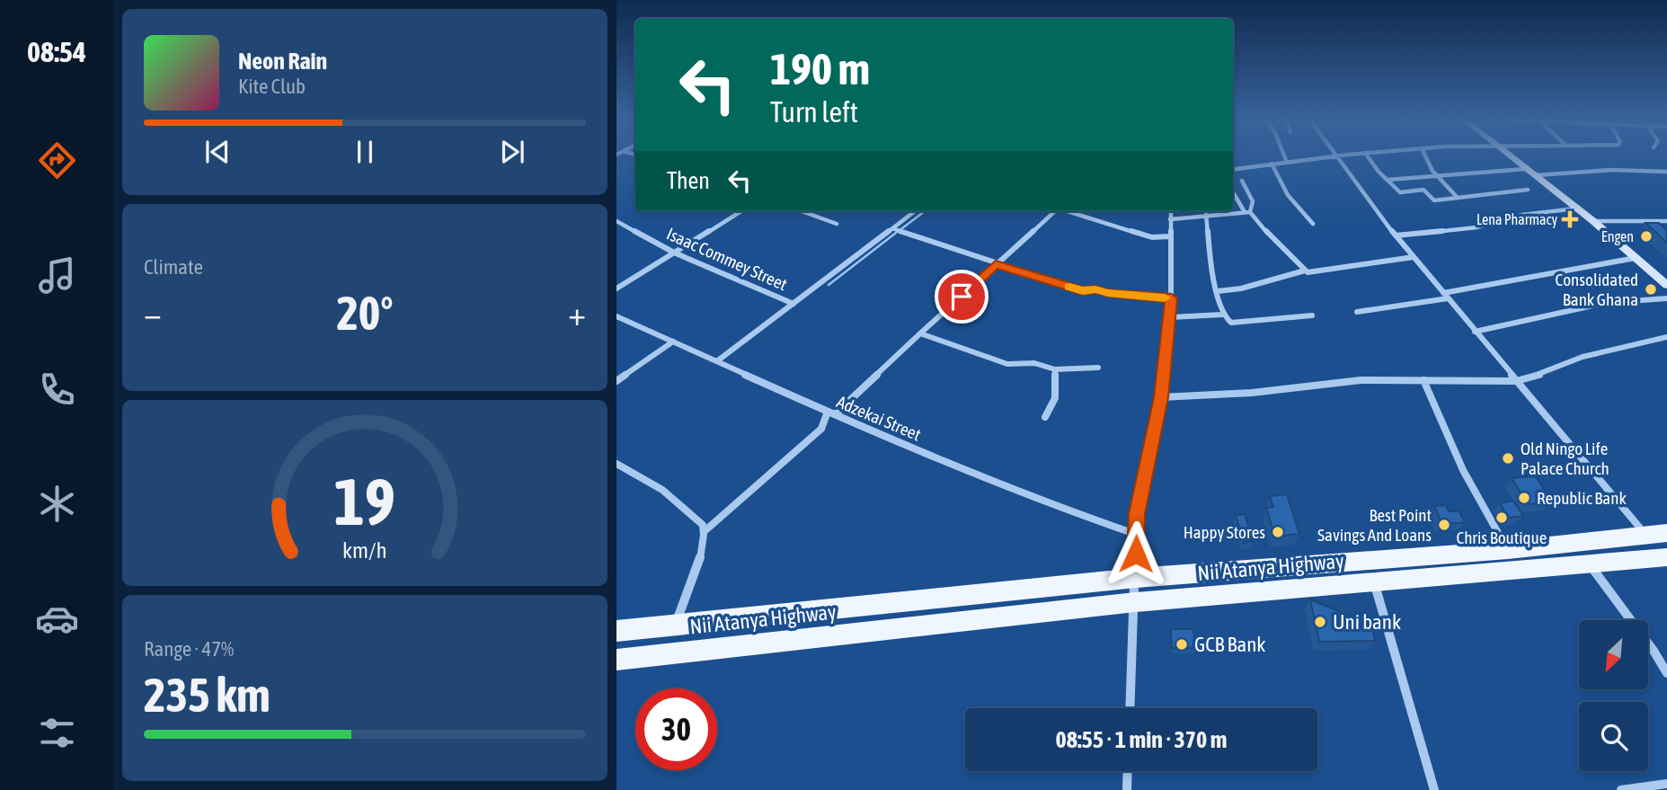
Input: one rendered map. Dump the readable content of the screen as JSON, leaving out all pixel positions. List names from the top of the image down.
{
  "streets": {
    "main road": ["Nii Atanya Highway"],
    "street": ["Isaac Commey Street", "Adzekai Street"]
  },
  "places": {
    "health": ["Lena Pharmacy"],
    "other": [
      "Engen",
      "Consolidated Bank Ghana",
      "Old Ningo Life Palace Church",
      "Republic Bank",
      "Chris Boutique",
      "Best Point Savings And Loans",
      "Happy Stores",
      "Uni bank",
      "GCB Bank"
    ]
  },
  "north": "bottom left",
  "page": {
    "tabs": "08:54",
    "turn": ["190 m", "Turn left"],
    "song": ["Neon Rain", "Kite Club"],
    "then": "Then",
    "tile": [
      "Climate",
      ["Range · 47%", "235 km"]
    ],
    "heat": ["−", "20°", "+"],
    "limit": "30",
    "trip": "08:55 · 1 min · 370 m",
    "gauge": ["19", "km/h"]
  }
}
